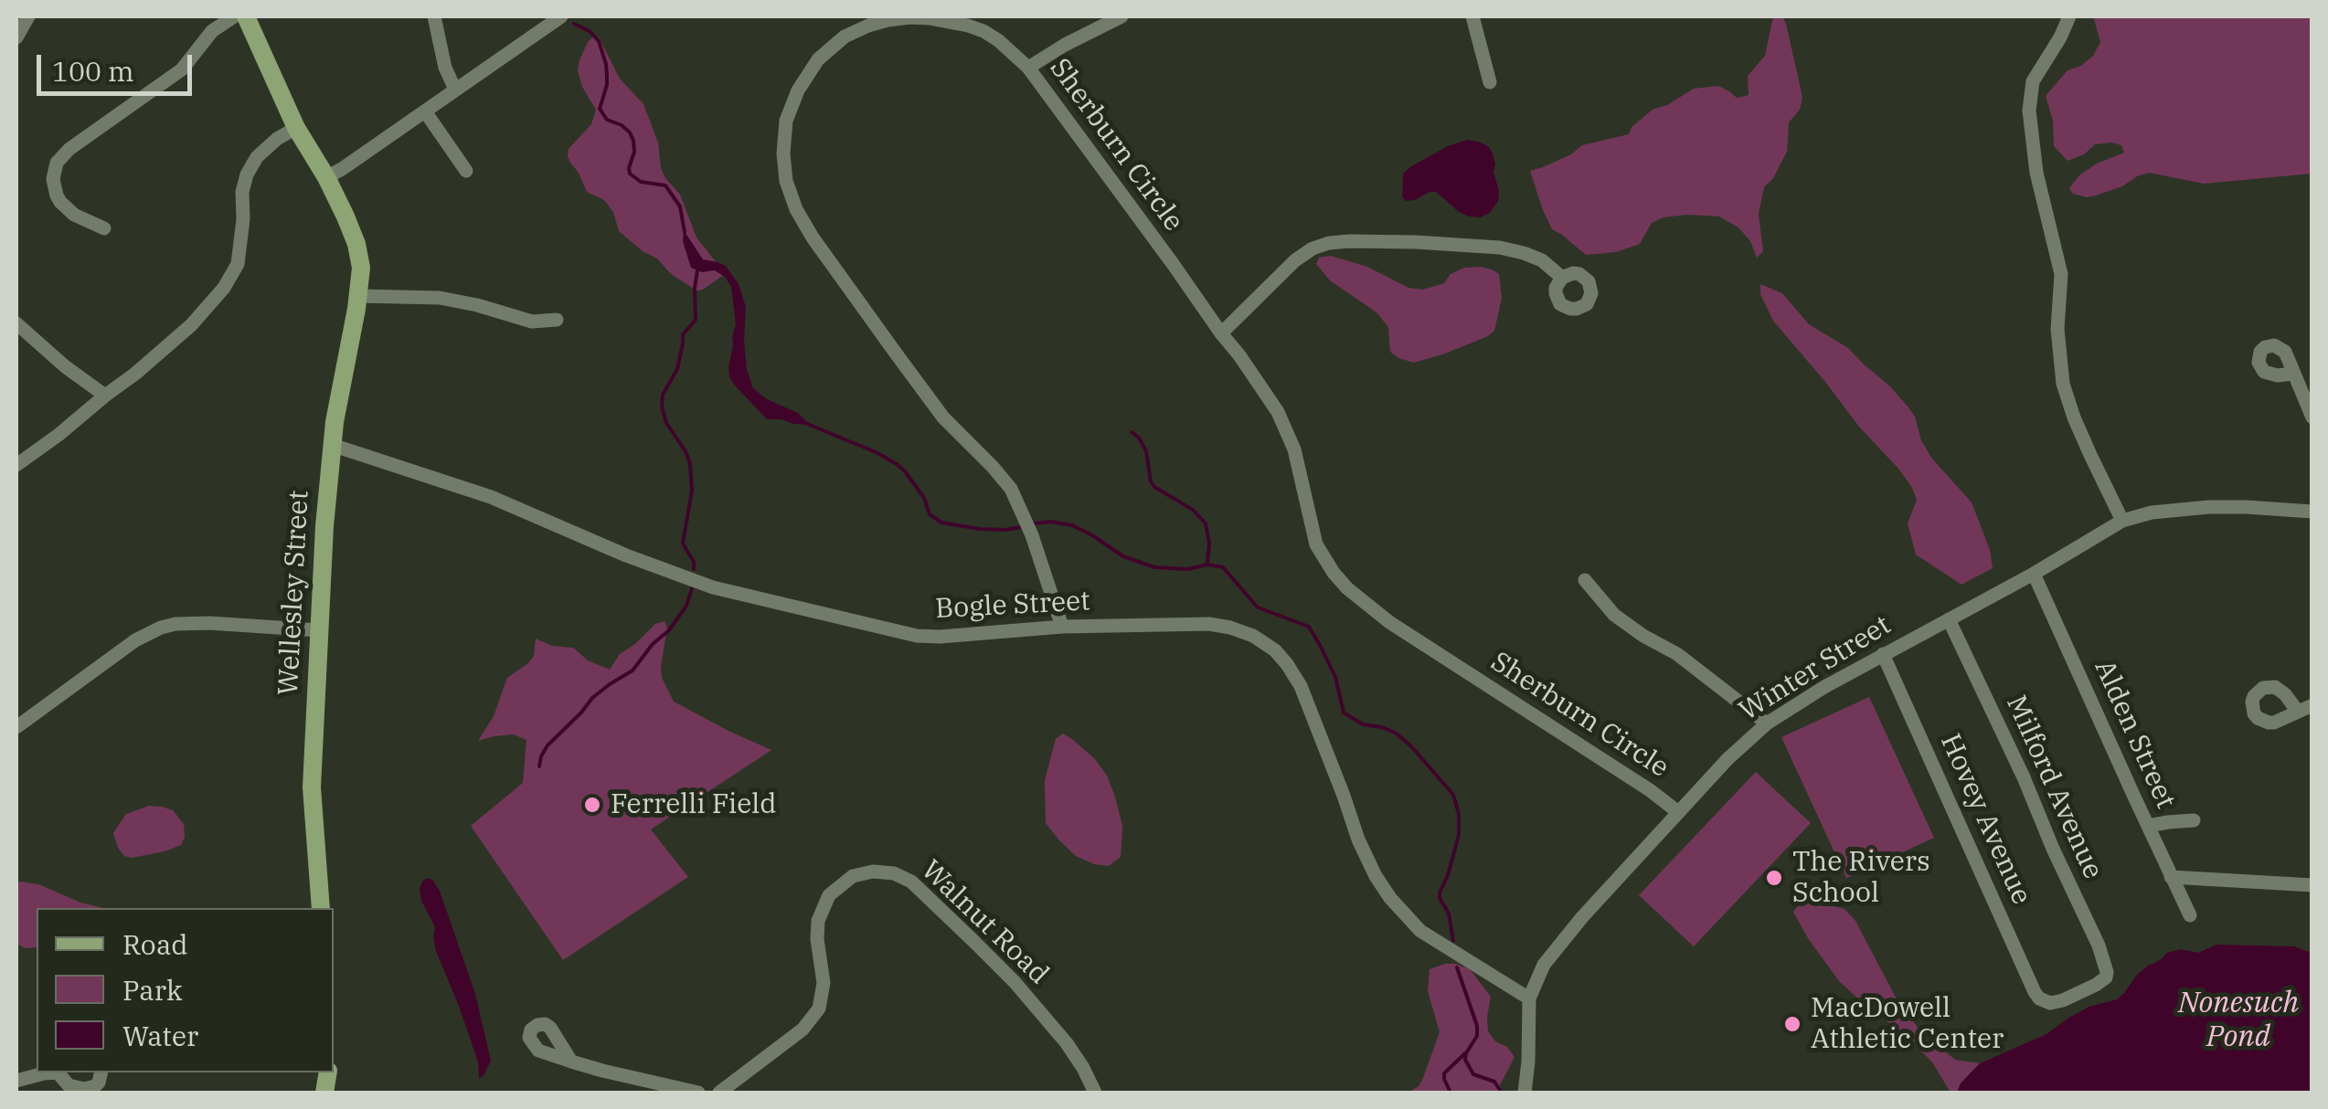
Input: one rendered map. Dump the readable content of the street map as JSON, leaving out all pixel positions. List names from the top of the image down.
{
  "streets": {
    "main road": ["Wellesley Street"],
    "street": [
      "Sherburn Circle",
      "Bogle Street",
      "Winter Street",
      "Alden Street",
      "Milford Avenue",
      "Hovey Avenue",
      "Walnut Road"
    ]
  },
  "crossings": [
    ["Sherburn Circle", "Bogle Street"],
    ["Sherburn Circle", "Winter Street"],
    ["Wellesley Street", "Bogle Street"],
    ["Bogle Street", "Winter Street"],
    ["Winter Street", "Alden Street"],
    ["Winter Street", "Milford Avenue"],
    ["Winter Street", "Hovey Avenue"],
    ["Milford Avenue", "Hovey Avenue"]
  ],
  "water": ["Nonesuch Pond"],
  "places": ["Ferrelli Field", "The Rivers School", "MacDowell Athletic Center"],
  "legend": ["Road", "Park", "Water"],
  "scale_bar": "100 m"
}
